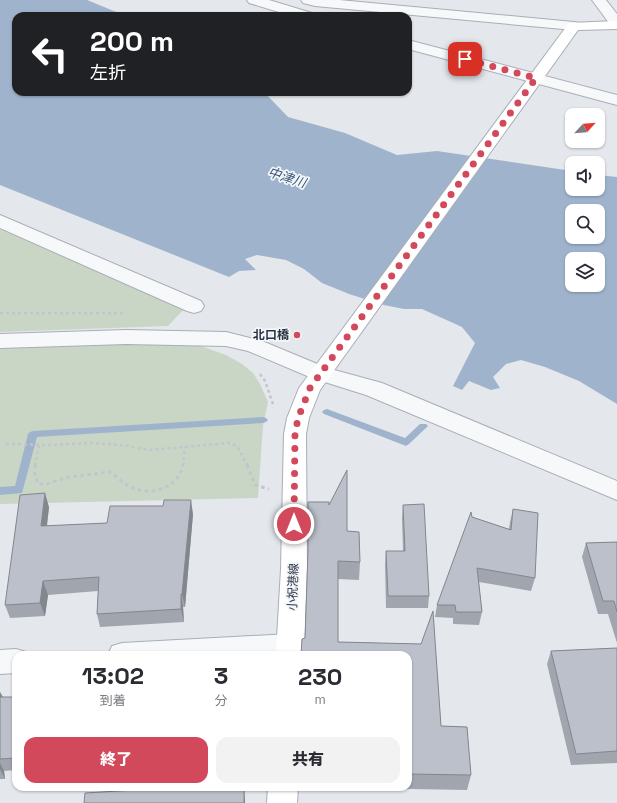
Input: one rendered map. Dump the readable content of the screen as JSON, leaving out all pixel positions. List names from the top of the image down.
{
  "streets": {
    "main road": ["小祝港線"]
  },
  "water": ["中津川"],
  "places": ["北口橋"],
  "north": "top right",
  "page": {
    "turn": ["200 m", "左折"],
    "eta": [
      "13:02",
      "到着",
      "3",
      "分",
      "230",
      "m"
    ],
    "buttons": ["終了", "共有"]
  }
}
